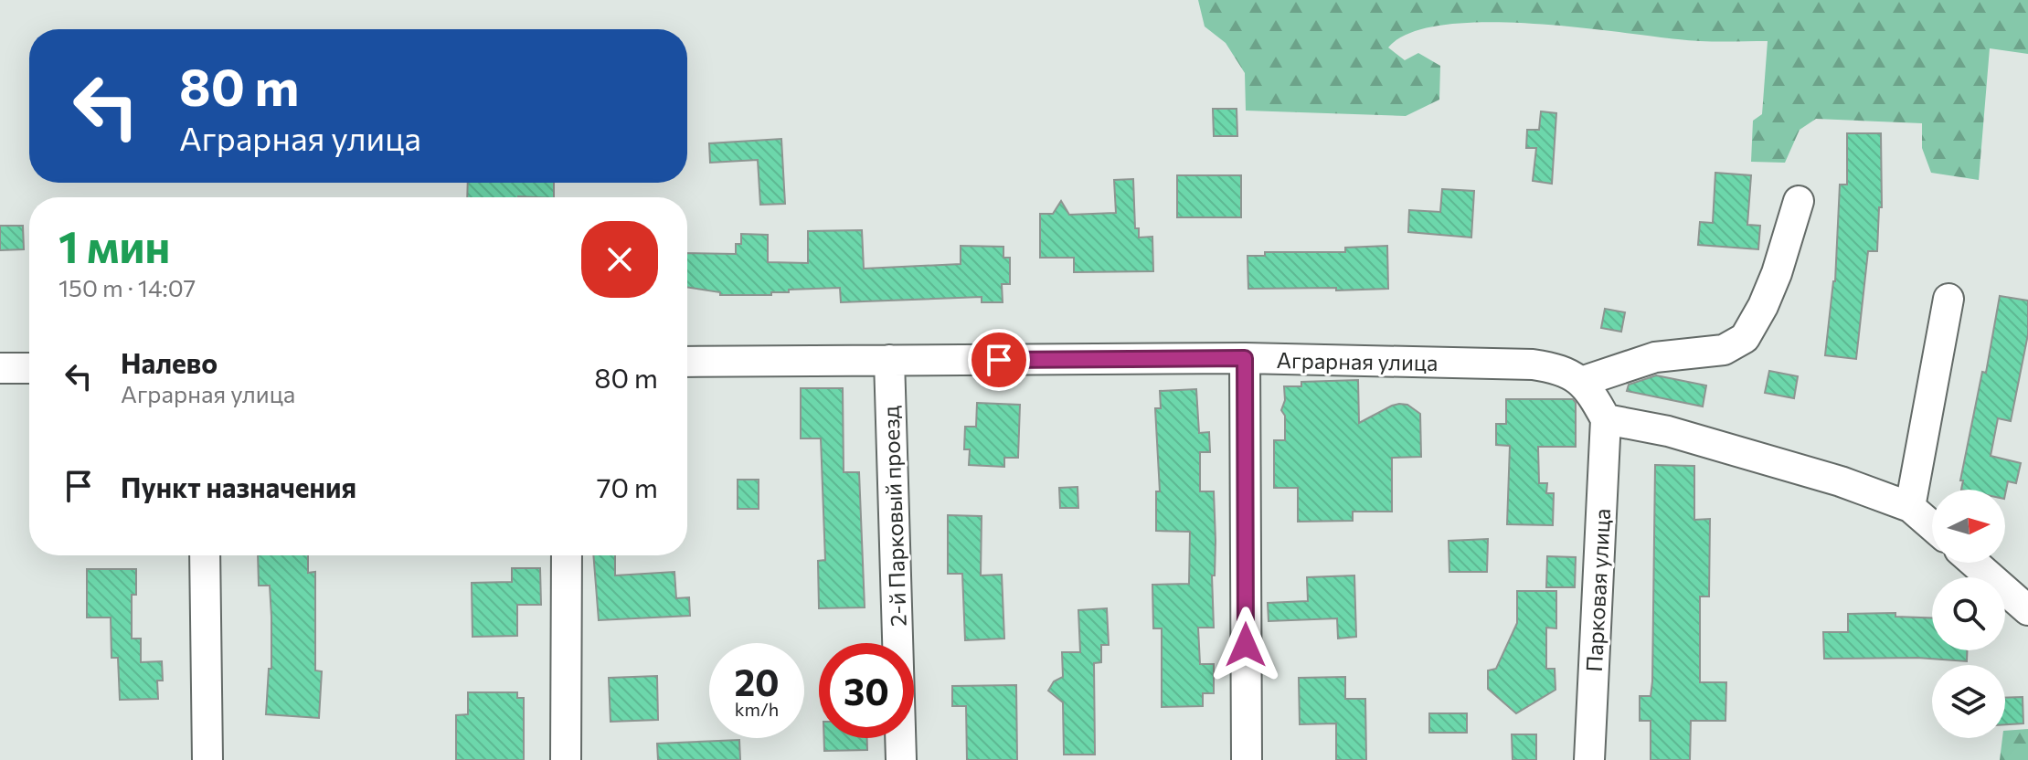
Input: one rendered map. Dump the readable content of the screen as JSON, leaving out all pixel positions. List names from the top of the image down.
{
  "streets": {
    "street": ["Аграрная улица", "2-й Парковый проезд", "Парковая улица"]
  },
  "crossings": [
    ["Аграрная улица", "2-й Парковый проезд"]
  ],
  "north": "right",
  "page": {
    "turn": ["80 m", "Аграрная улица"],
    "heading": ["1 мин", "150 m · 14:07"],
    "list": [
      {
        "name": "Налево",
        "note": "Аграрная улица",
        "value": "80 m"
      },
      {
        "name": "Пункт назначения",
        "value": "70 m"
      }
    ],
    "speed": "20 km/h",
    "limit": "30"
  }
}
